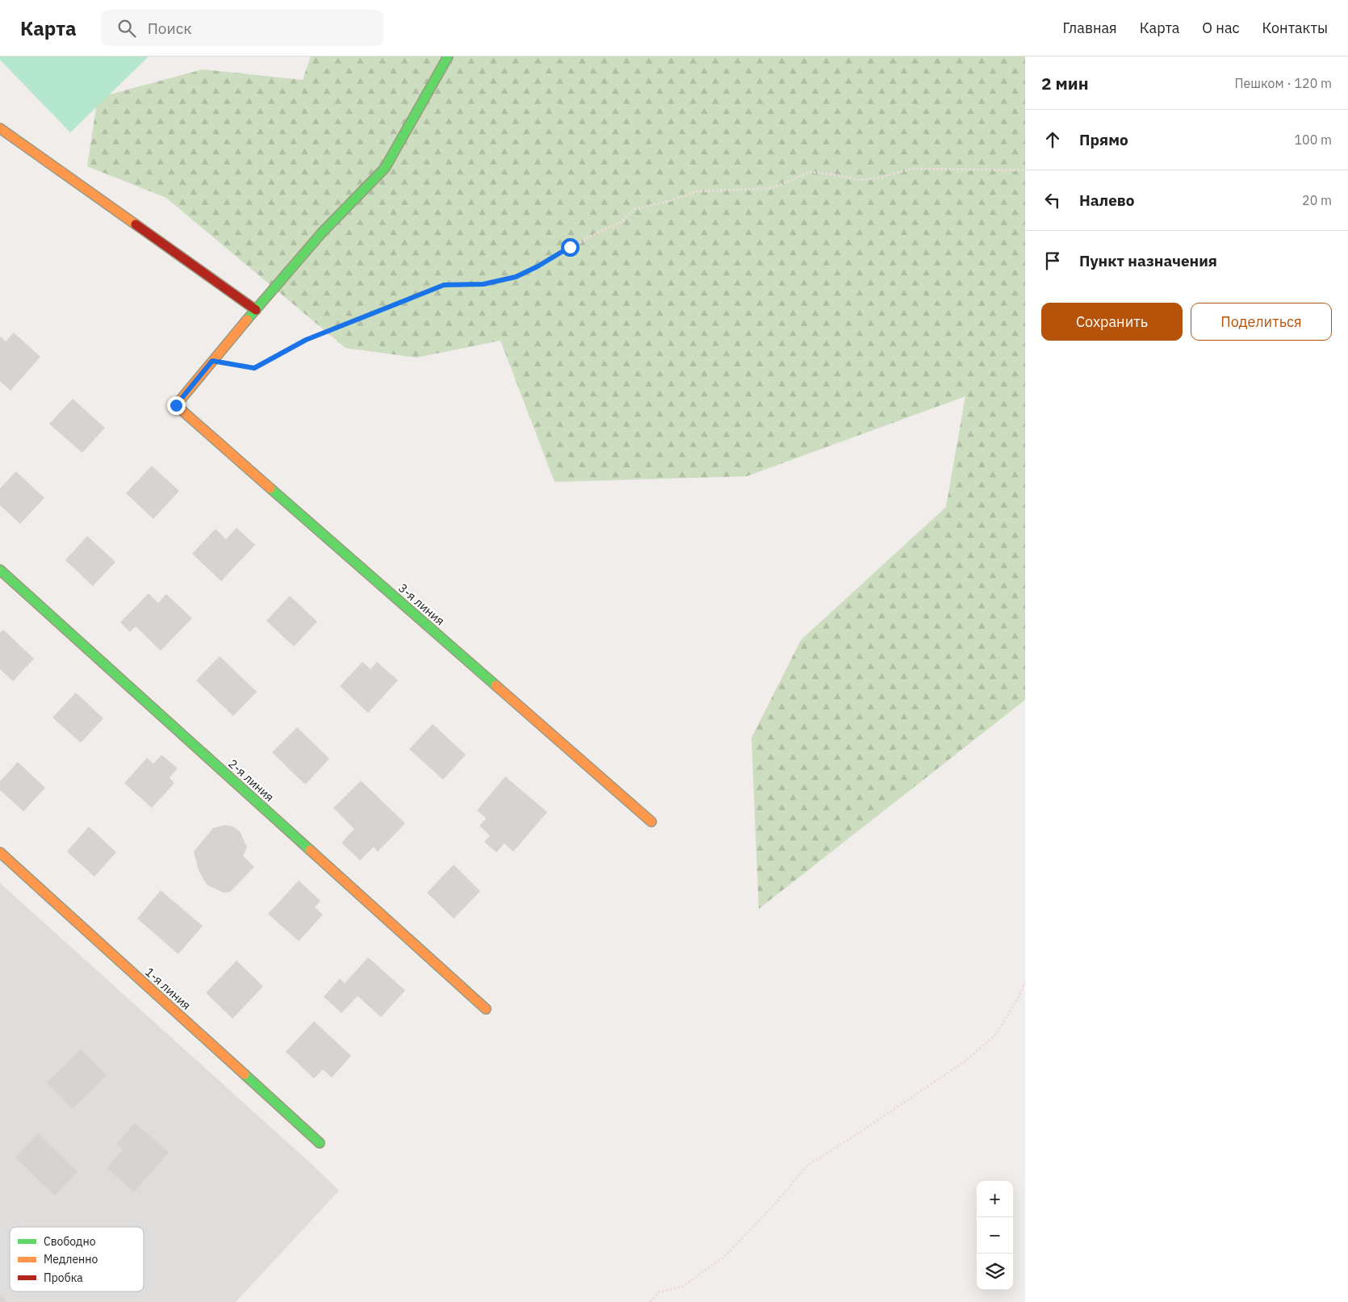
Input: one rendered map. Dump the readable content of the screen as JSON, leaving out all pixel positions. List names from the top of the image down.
{
  "streets": {
    "street": ["3-я линия", "2-я линия", "1-я линия"]
  },
  "legend": ["Свободно", "Медленно", "Пробка"],
  "page": {
    "header": "Карта",
    "search": "Поиск",
    "nav": [
      "Главная",
      "Карта",
      "О нас",
      "Контакты"
    ],
    "heading": ["2 мин", "Пешком · 120 m"],
    "list": [
      ["Прямо", "100 m"],
      ["Налево", "20 m"],
      "Пункт назначения"
    ],
    "buttons": ["Сохранить", "Поделиться"],
    "map_buttons": ["+", "−"]
  }
}
